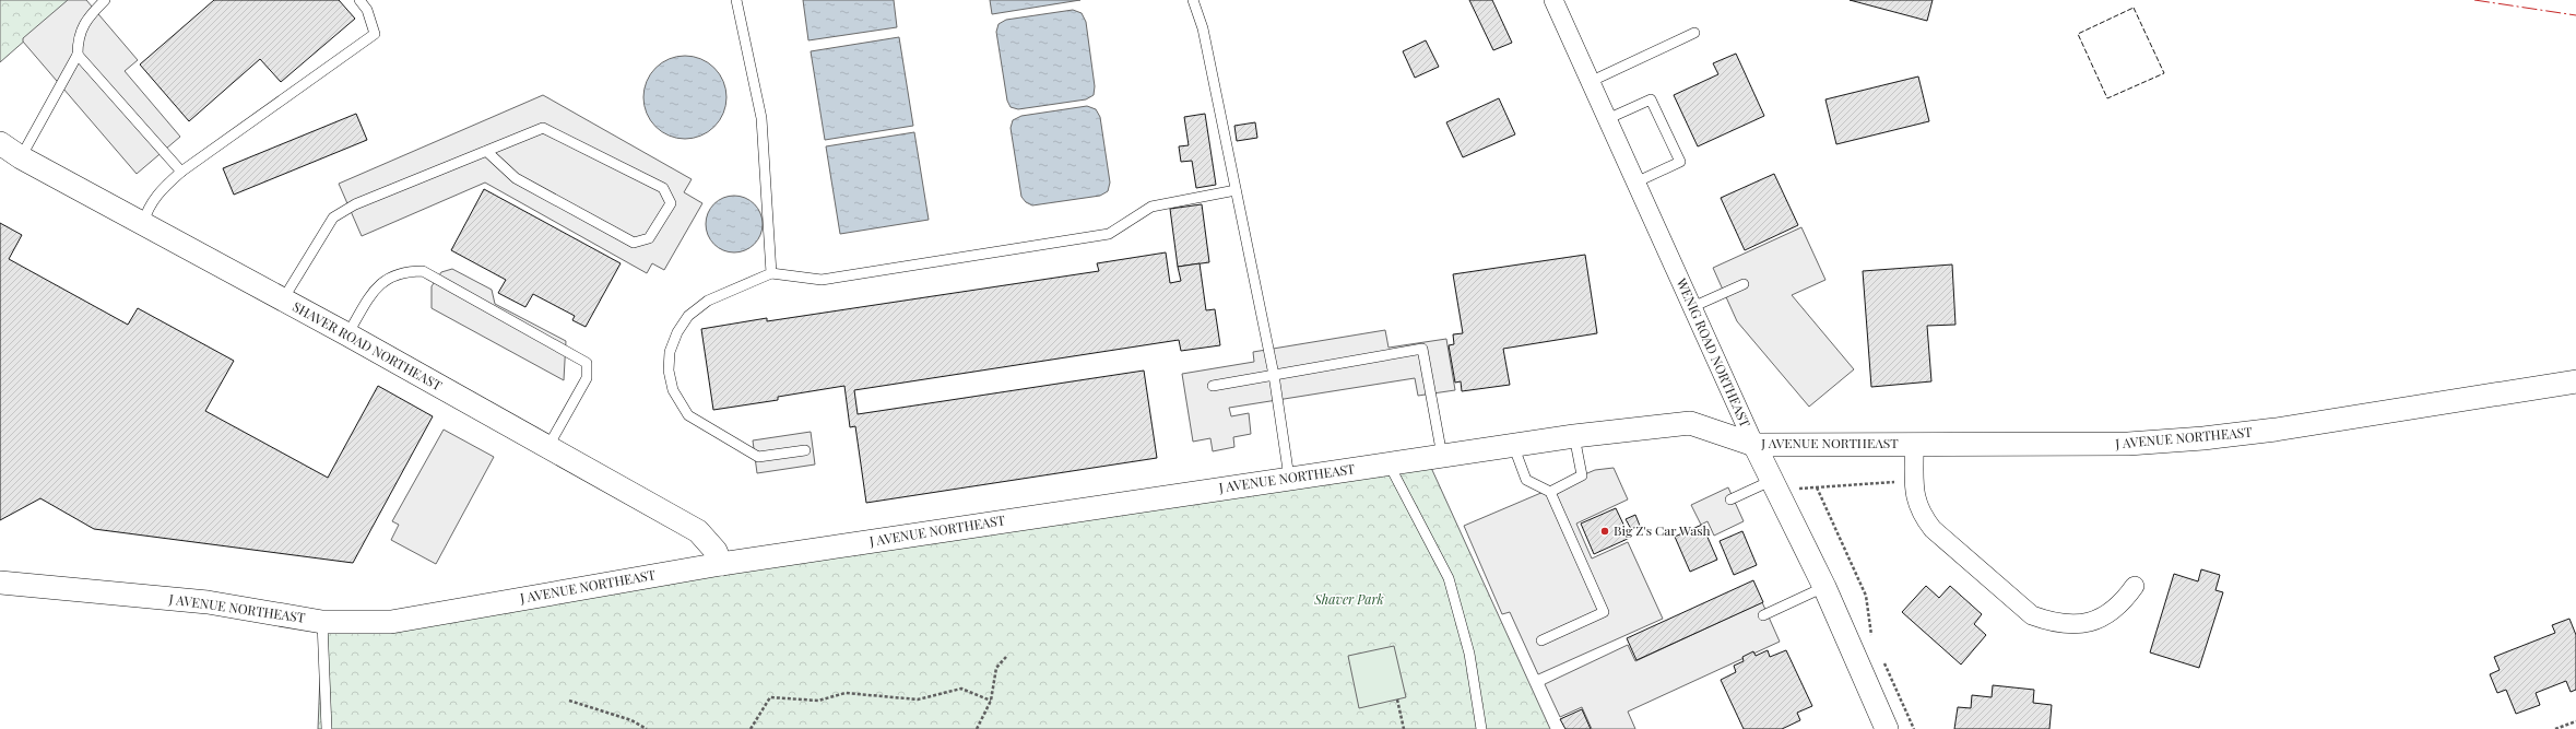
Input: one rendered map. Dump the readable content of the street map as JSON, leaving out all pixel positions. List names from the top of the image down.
{
  "streets": {
    "street": ["SHAVER ROAD NORTHEAST", "WENIG ROAD NORTHEAST", "J AVENUE NORTHEAST"]
  },
  "crossings": [
    ["SHAVER ROAD NORTHEAST", "J AVENUE NORTHEAST"],
    ["WENIG ROAD NORTHEAST", "J AVENUE NORTHEAST"]
  ],
  "parks": ["Shaver Park"],
  "places": ["Big Z's Car Wash"]
}
